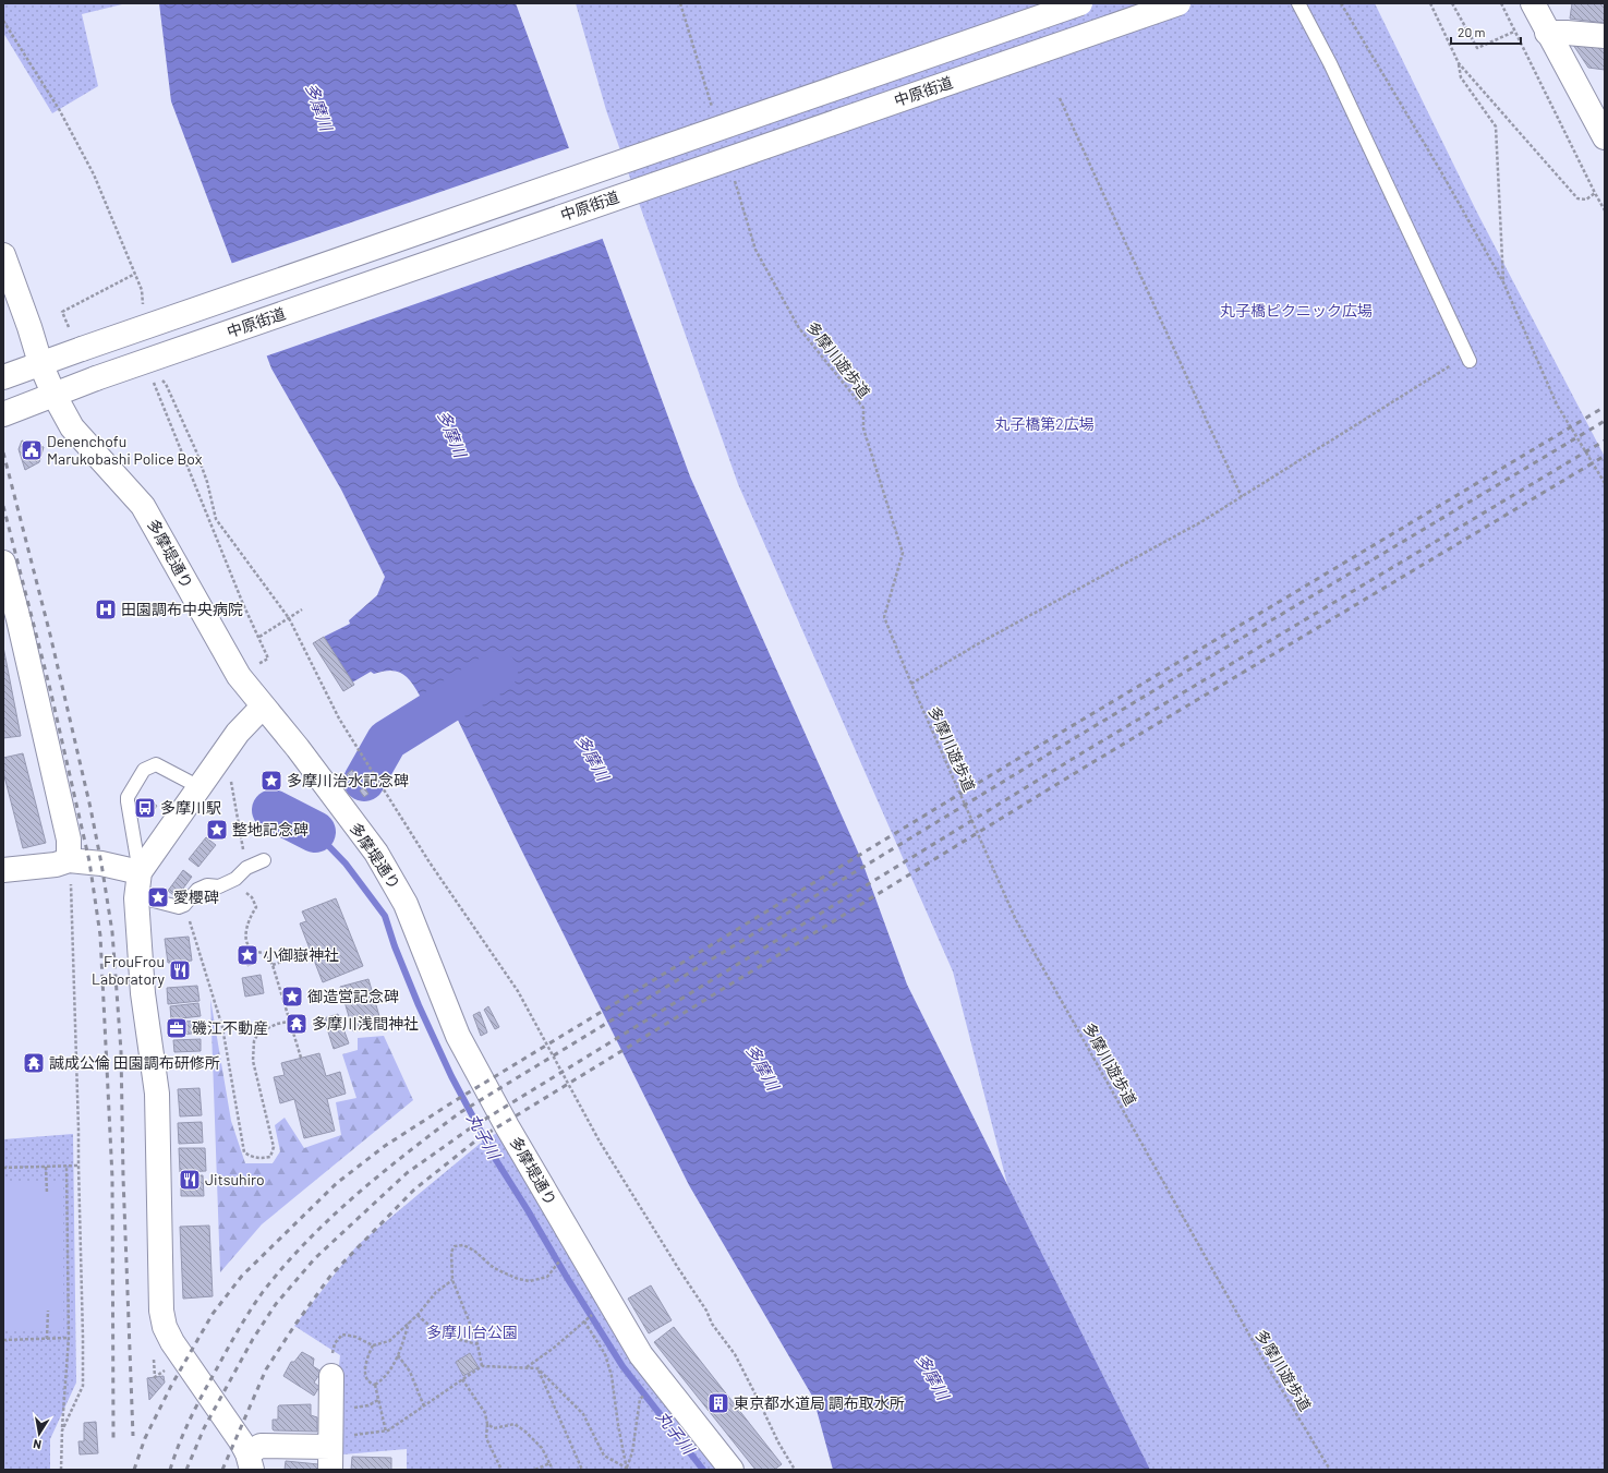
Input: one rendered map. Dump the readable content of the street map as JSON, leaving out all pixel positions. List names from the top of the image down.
{
  "streets": {
    "main road": ["中原街道", "多摩堤通り"],
    "path": ["多摩川遊歩道"]
  },
  "crossings": [
    ["中原街道", "多摩堤通り"]
  ],
  "water": ["多摩川", "丸子川"],
  "parks": ["丸子橋ピクニック広場", "丸子橋第2広場", "多摩川台公園"],
  "places": {
    "public building": ["Denenchofu Marukobashi Police Box"],
    "hospital": ["田園調布中央病院"],
    "place": [
      "多摩川治水記念碑",
      "整地記念碑",
      "愛櫻碑",
      "小御嶽神社",
      "御造営記念碑"
    ],
    "bus stop": ["多摩川駅"],
    "restaurant": ["FrouFrou Laboratory", "Jitsuhiro"],
    "temple": ["多摩川浅間神社", "誠成公倫 田園調布研修所"],
    "office": ["磯江不動産"],
    "building": ["東京都水道局 調布取水所"]
  },
  "scale_bar": "20 m",
  "north": "bottom"
}
